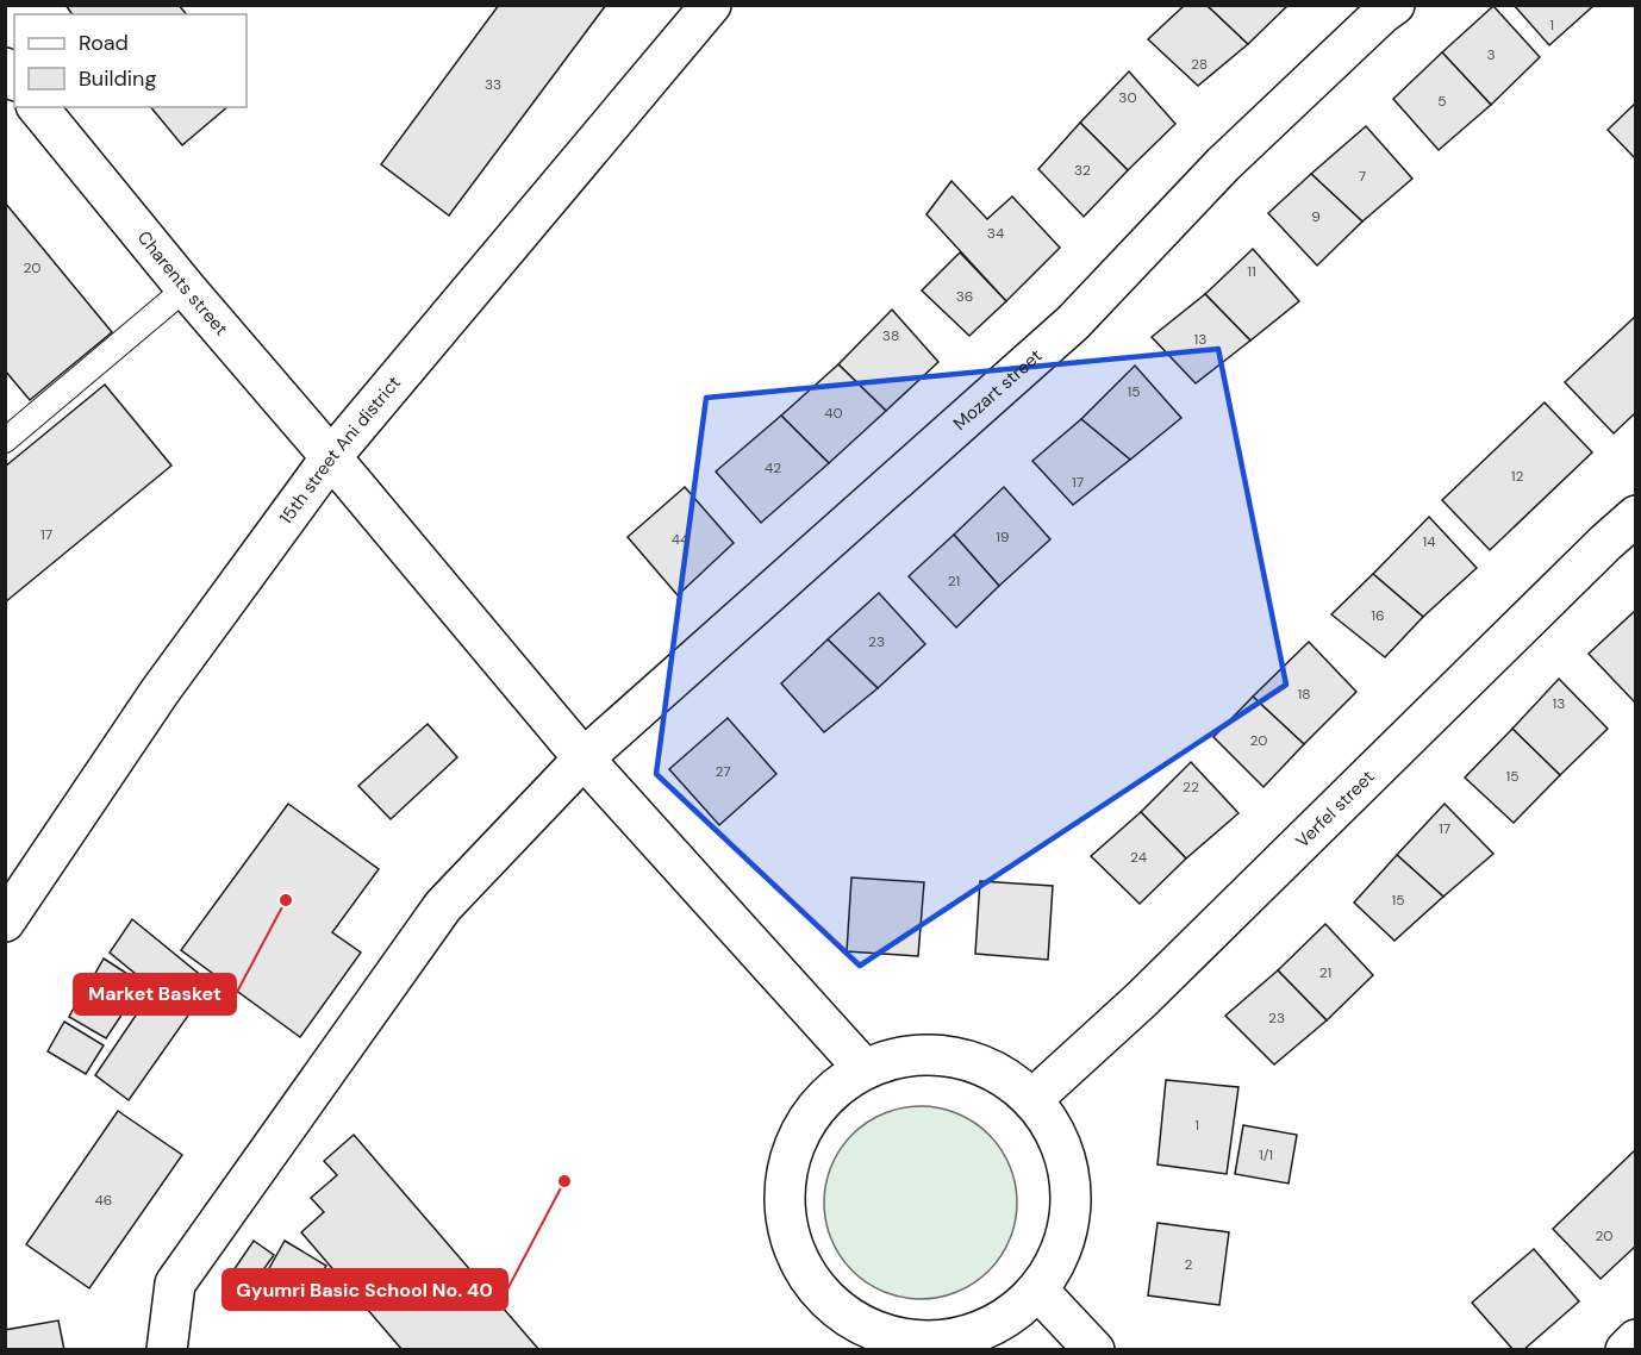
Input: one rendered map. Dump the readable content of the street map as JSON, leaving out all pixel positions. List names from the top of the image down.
{
  "streets": {
    "street": [
      "Charents street",
      "Mozart street",
      "15th street Ani district",
      "Verfel street"
    ]
  },
  "crossings": [
    ["Charents street", "Mozart street"],
    ["Charents street", "15th street Ani district"]
  ],
  "places": ["Market Basket", "Gyumri Basic School No. 40"],
  "house_numbers": [
    "1",
    "3",
    "28",
    "33",
    "30",
    "5",
    "32",
    "7",
    "9",
    "34",
    "20",
    "11",
    "36",
    "38",
    "13",
    "15",
    "40",
    "42",
    "12",
    "17",
    "17",
    "19",
    "44",
    "14",
    "21",
    "16",
    "23",
    "18",
    "13",
    "20",
    "27",
    "15",
    "22",
    "17",
    "24",
    "15",
    "21",
    "23",
    "1",
    "1/1",
    "46",
    "20",
    "2"
  ],
  "legend": ["Road", "Building"]
}
